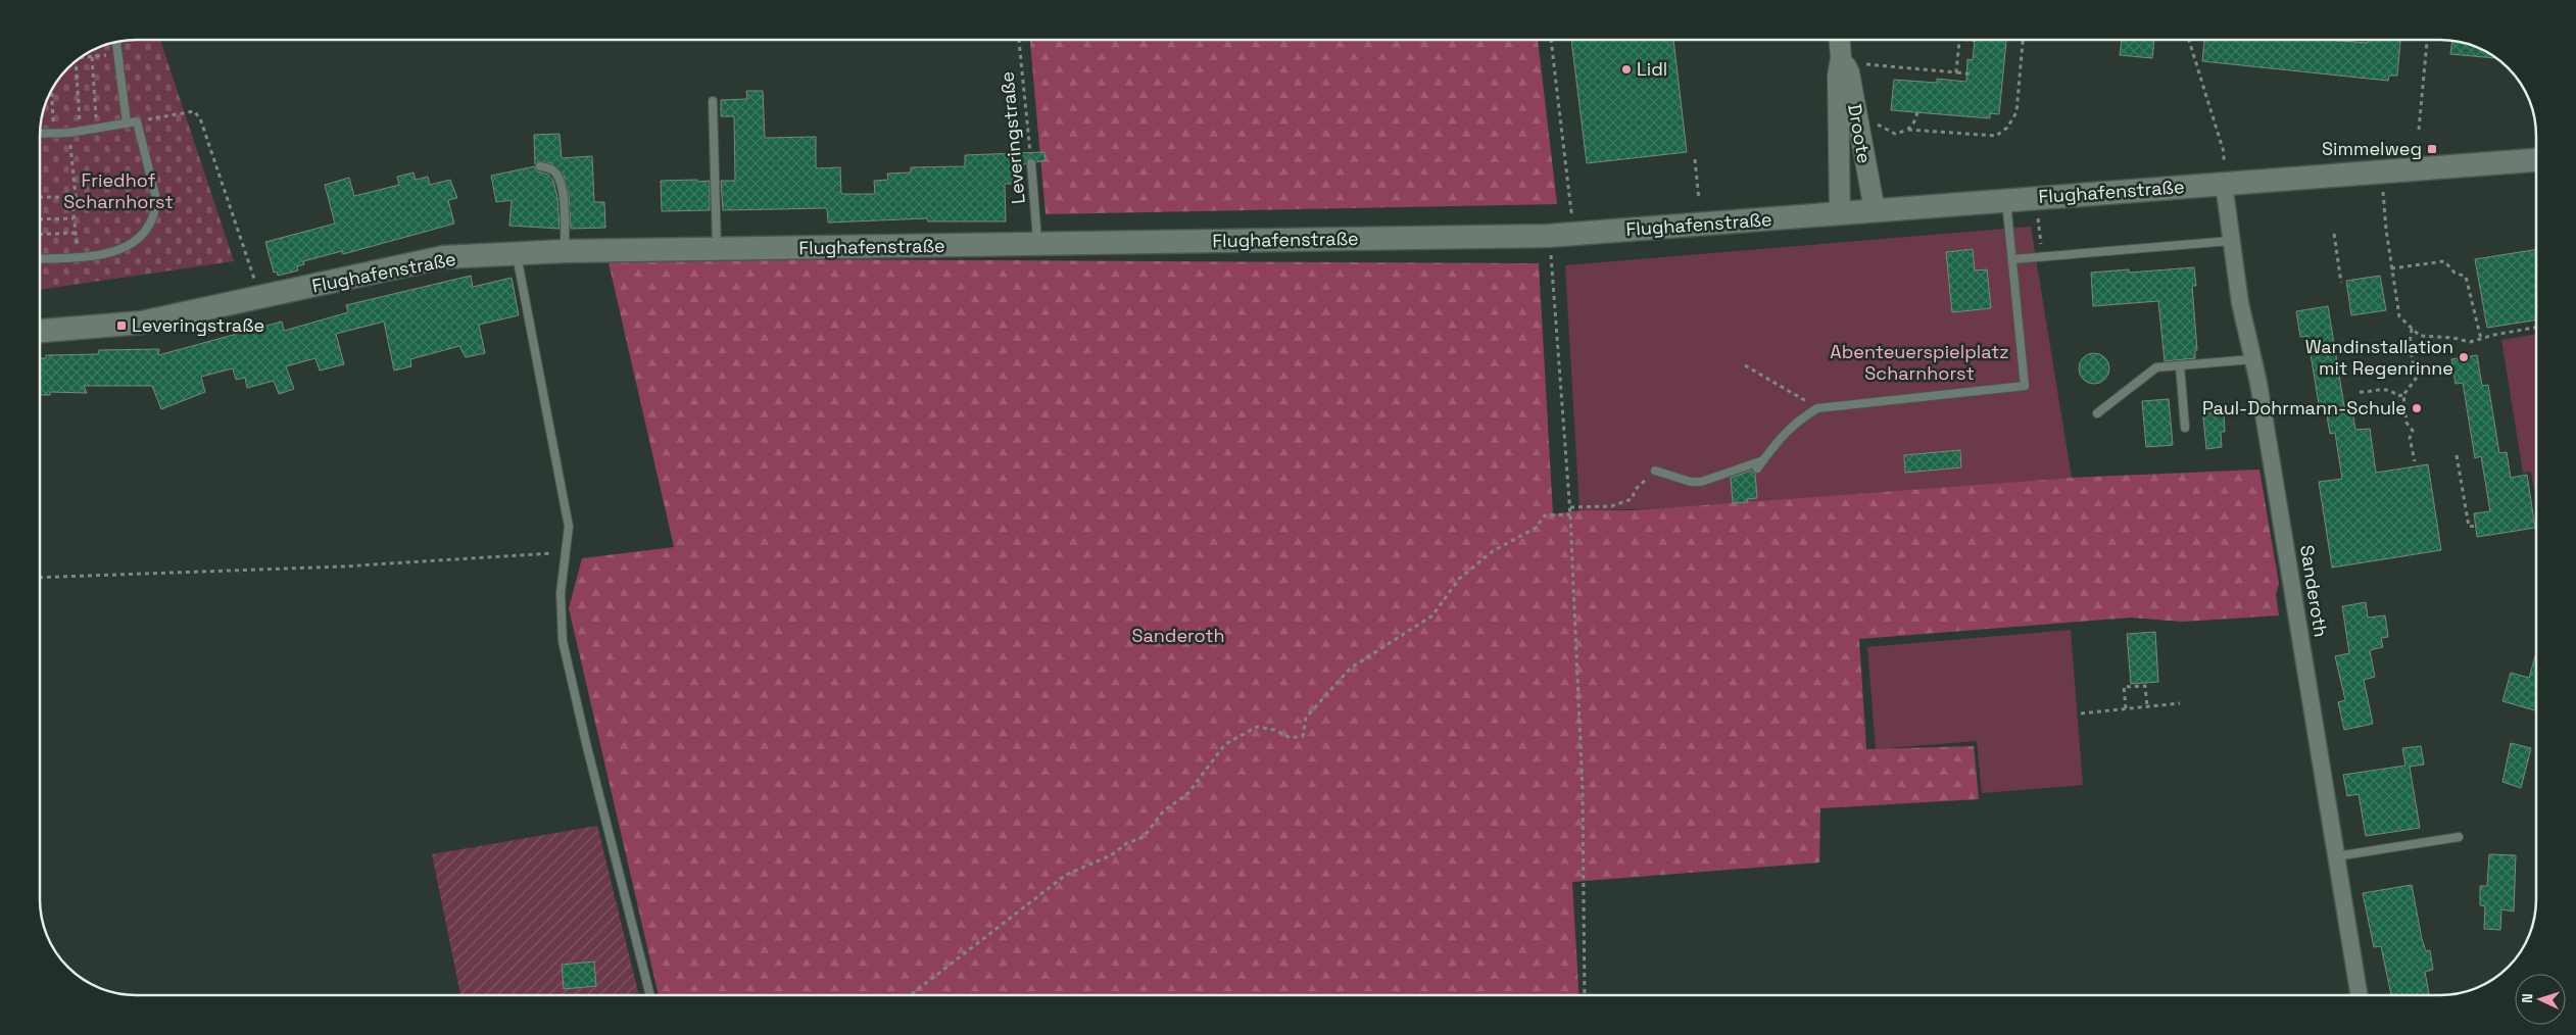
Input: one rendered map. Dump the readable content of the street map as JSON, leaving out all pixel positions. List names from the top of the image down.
{
  "streets": {
    "main road": ["Flughafenstraße"],
    "street": ["Droote", "Sanderoth"],
    "lane": ["Leveringstraße"]
  },
  "crossings": [
    ["Droote", "Flughafenstraße"],
    ["Leveringstraße", "Flughafenstraße"],
    ["Flughafenstraße", "Sanderoth"]
  ],
  "parks": ["Friedhof Scharnhorst", "Abenteuerspielplatz Scharnhorst", "Sanderoth"],
  "places": {
    "other": ["Lidl", "Wandinstallation mit Regenrinne", "Paul-Dohrmann-Schule"],
    "transit": ["Simmelweg", "Leveringstraße"]
  },
  "north": "left"
}
